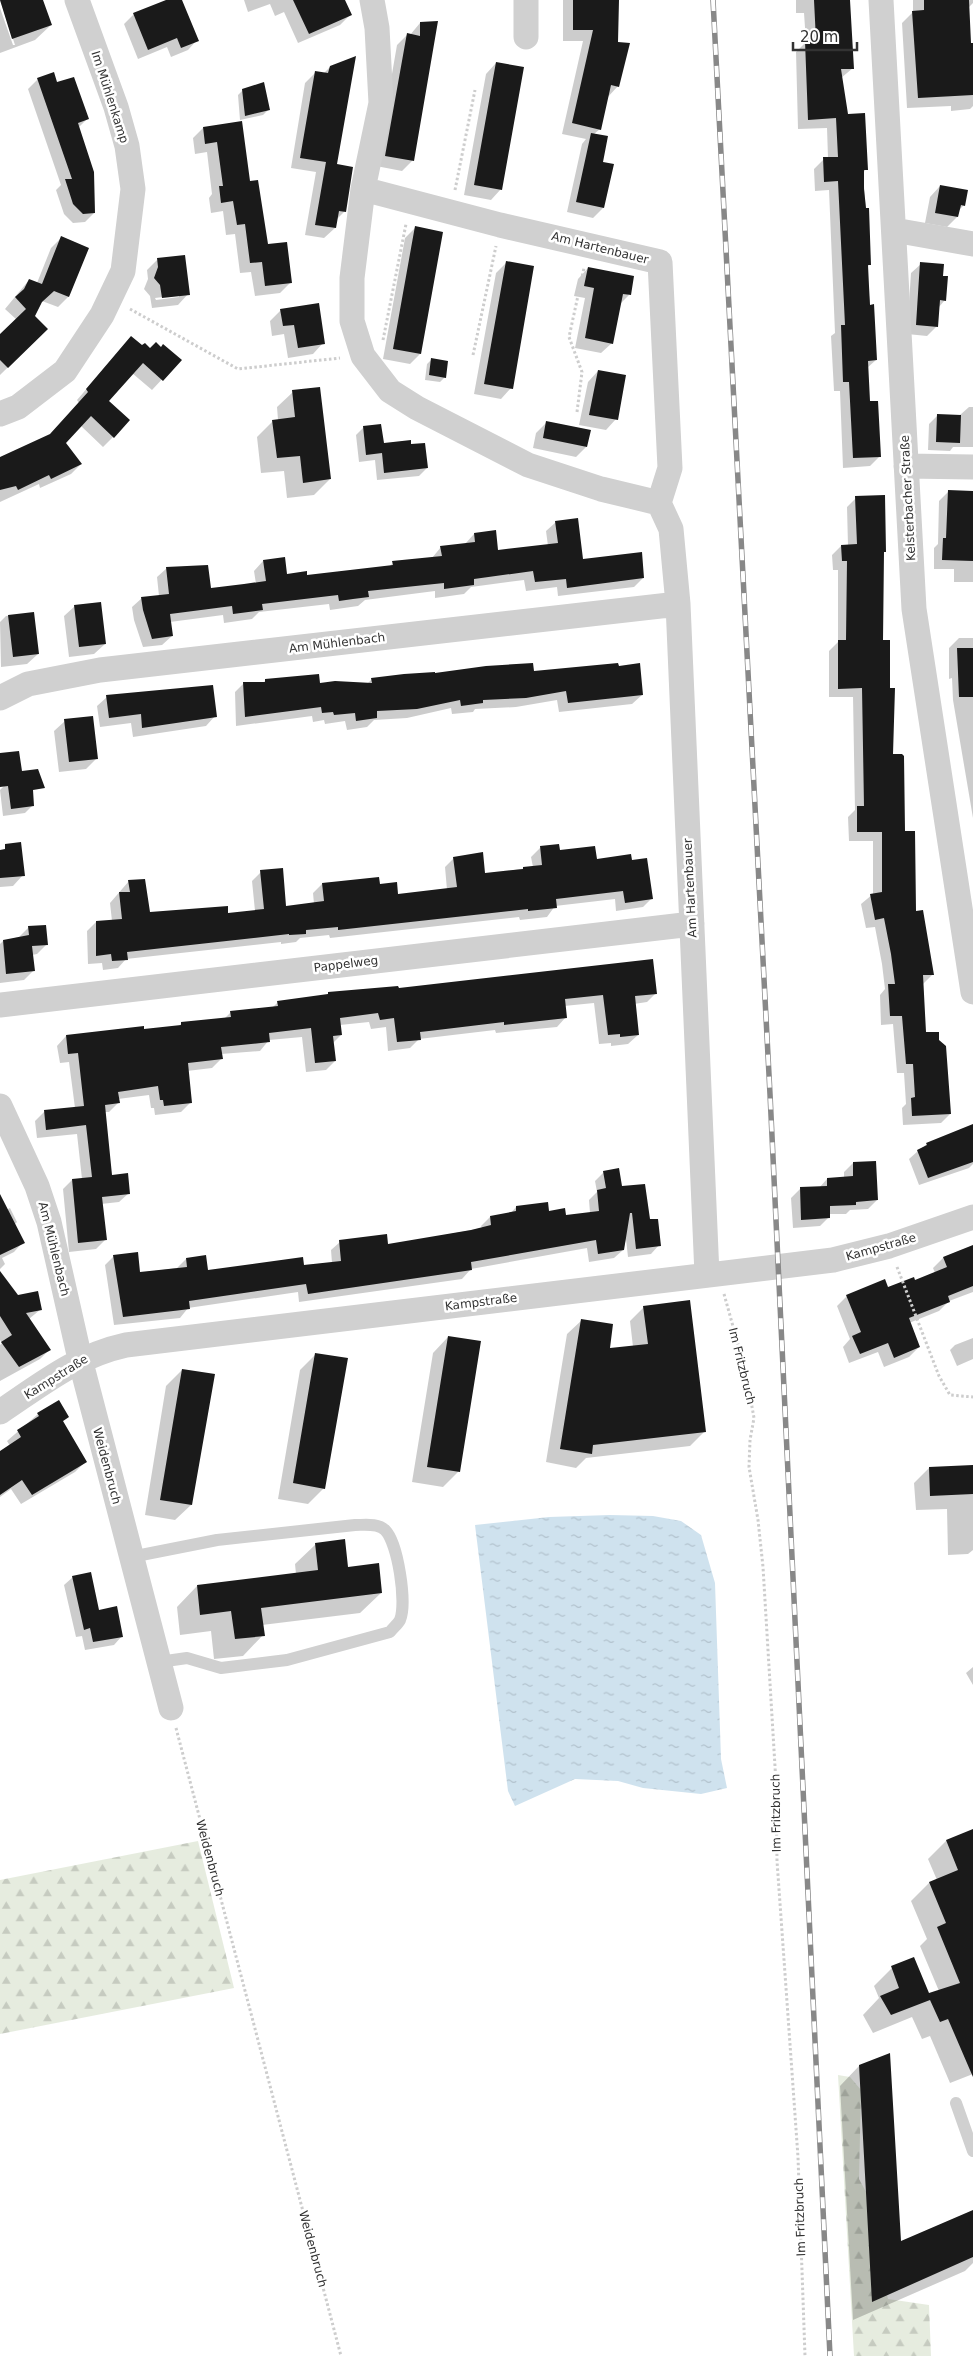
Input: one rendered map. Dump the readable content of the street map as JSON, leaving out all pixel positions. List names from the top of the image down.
{
  "streets": {
    "street": [
      "Im Mühlenkamp",
      "Am Hartenbauer",
      "Kelsterbacher Straße",
      "Am Mühlenbach",
      "Pappelweg",
      "Kampstraße",
      "Weidenbruch"
    ],
    "path": ["Im Fritzbruch"]
  },
  "crossings": [
    ["Am Hartenbauer", "Am Mühlenbach"],
    ["Am Hartenbauer", "Pappelweg"],
    ["Am Hartenbauer", "Kampstraße"],
    ["Am Hartenbauer", "Im Fritzbruch"],
    ["Am Mühlenbach", "Kampstraße"],
    ["Am Mühlenbach", "Weidenbruch"],
    ["Kampstraße", "Im Fritzbruch"],
    ["Kampstraße", "Weidenbruch"]
  ],
  "scale_bar": "20 m"
}
